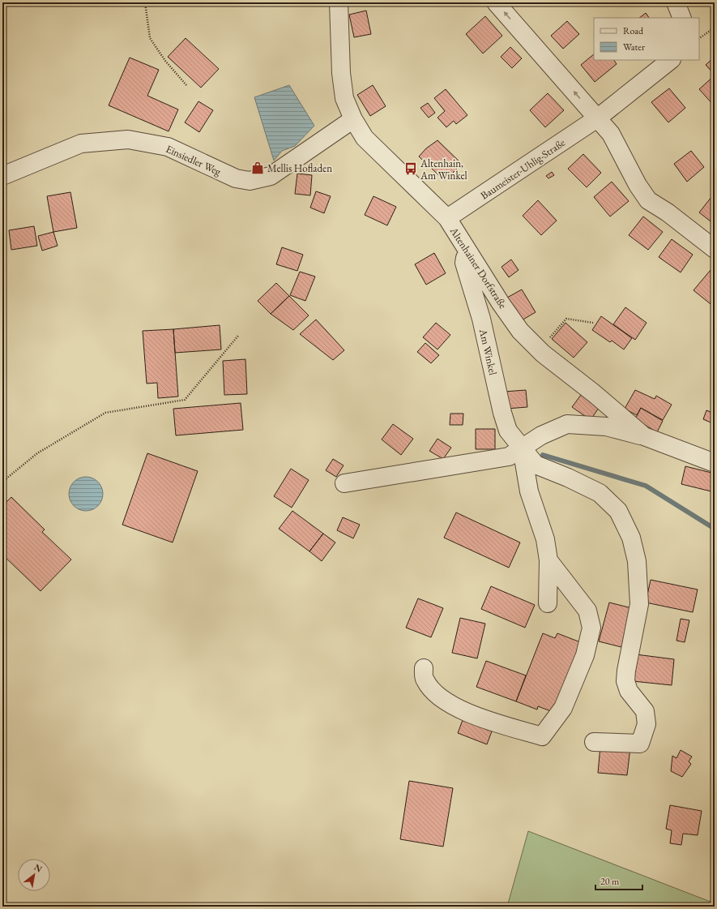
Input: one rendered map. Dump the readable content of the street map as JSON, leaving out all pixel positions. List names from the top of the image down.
{
  "streets": {
    "street": [
      "Einsiedler Weg",
      "Baumeister-Uhlig-Straße",
      "Altenhainer Dorfstraße",
      "Am Winkel"
    ]
  },
  "crossings": [
    ["Einsiedler Weg", "Altenhainer Dorfstraße"],
    ["Baumeister-Uhlig-Straße", "Altenhainer Dorfstraße"],
    ["Altenhainer Dorfstraße", "Am Winkel"]
  ],
  "places": {
    "shop": ["Mellis Hofladen"],
    "bus stop": ["Altenhain, Am Winkel"]
  },
  "legend": ["Road", "Water"],
  "scale_bar": "20 m",
  "north": "top right"
}
